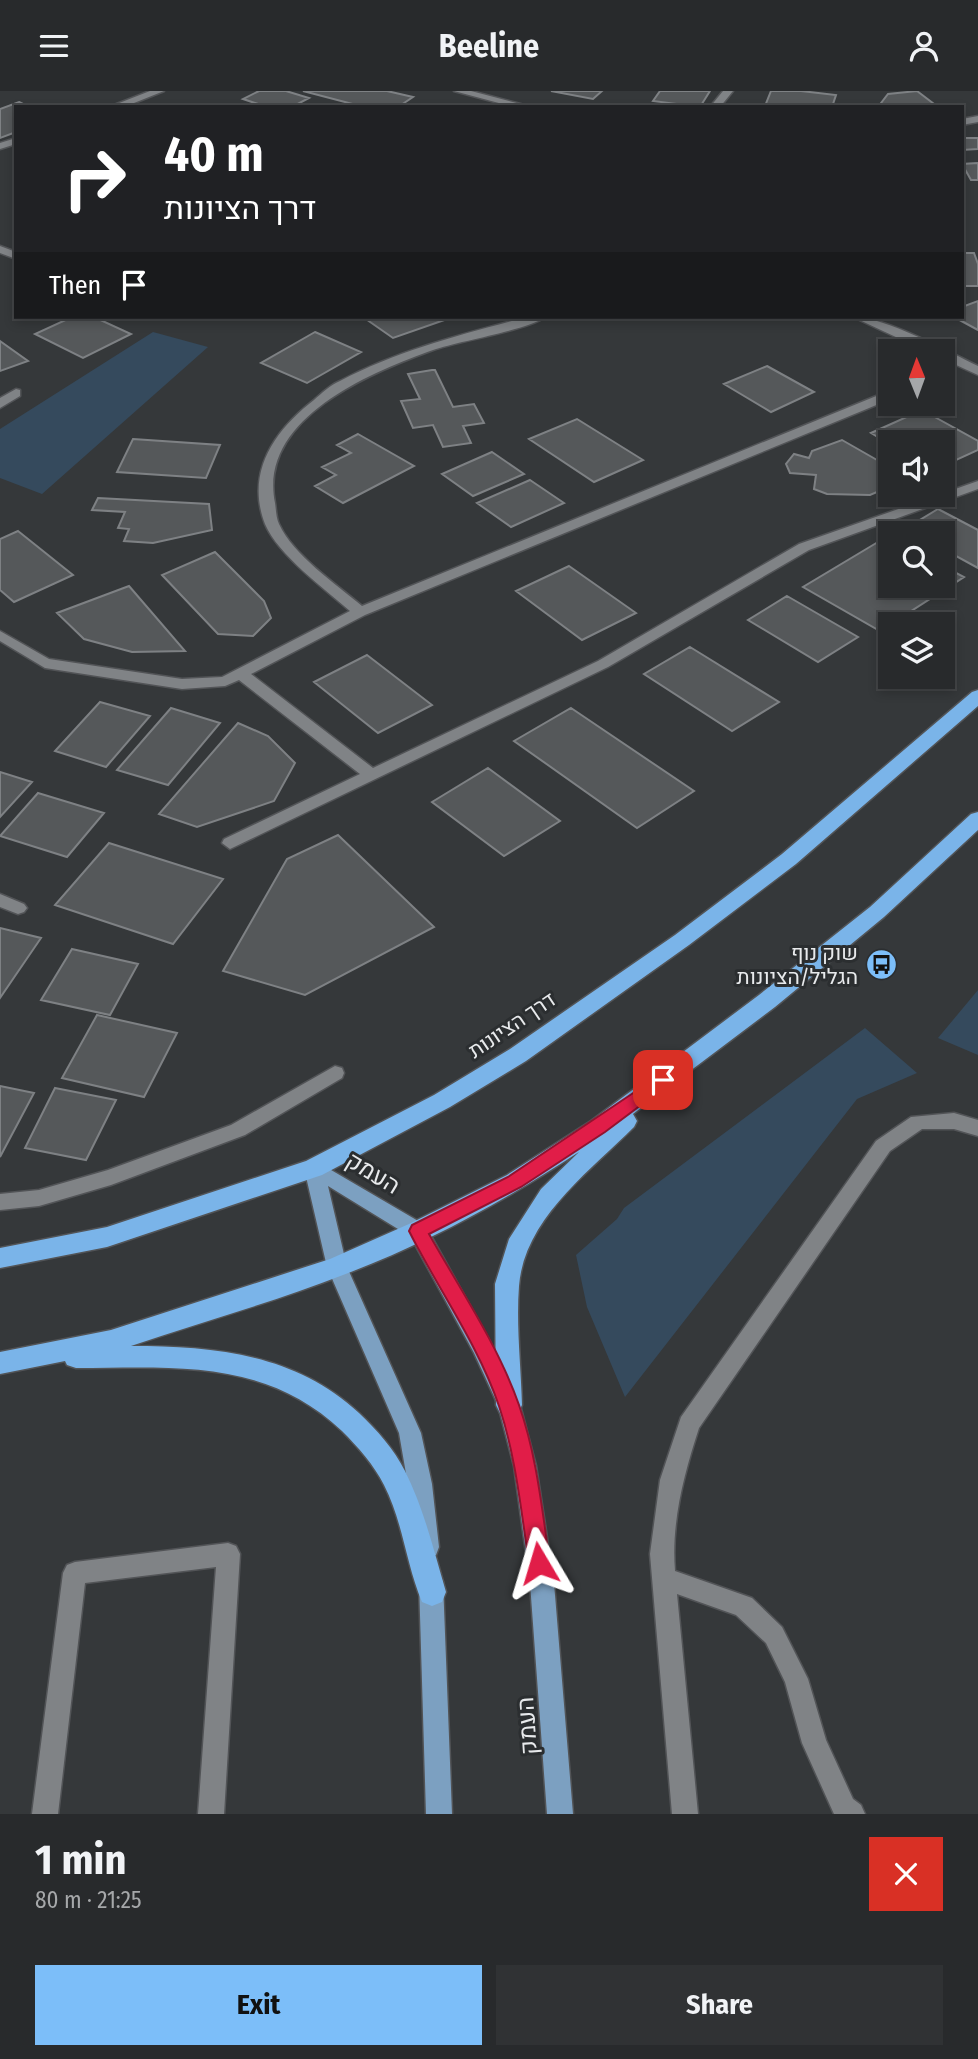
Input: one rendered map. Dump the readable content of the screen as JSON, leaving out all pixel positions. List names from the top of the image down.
{
  "streets": {
    "highway": ["דרך הציונות"],
    "main road": ["העמק"]
  },
  "crossings": [
    ["דרך הציונות", "העמק"]
  ],
  "places": {
    "bus stop": ["שוק נוף הגליל/הציונות"]
  },
  "north": "top",
  "page": {
    "header": "Beeline",
    "turn": ["40 m", "דרך הציונות"],
    "then": "Then",
    "heading": ["1 min", "80 m · 21:25"],
    "buttons": ["Exit", "Share"]
  }
}
